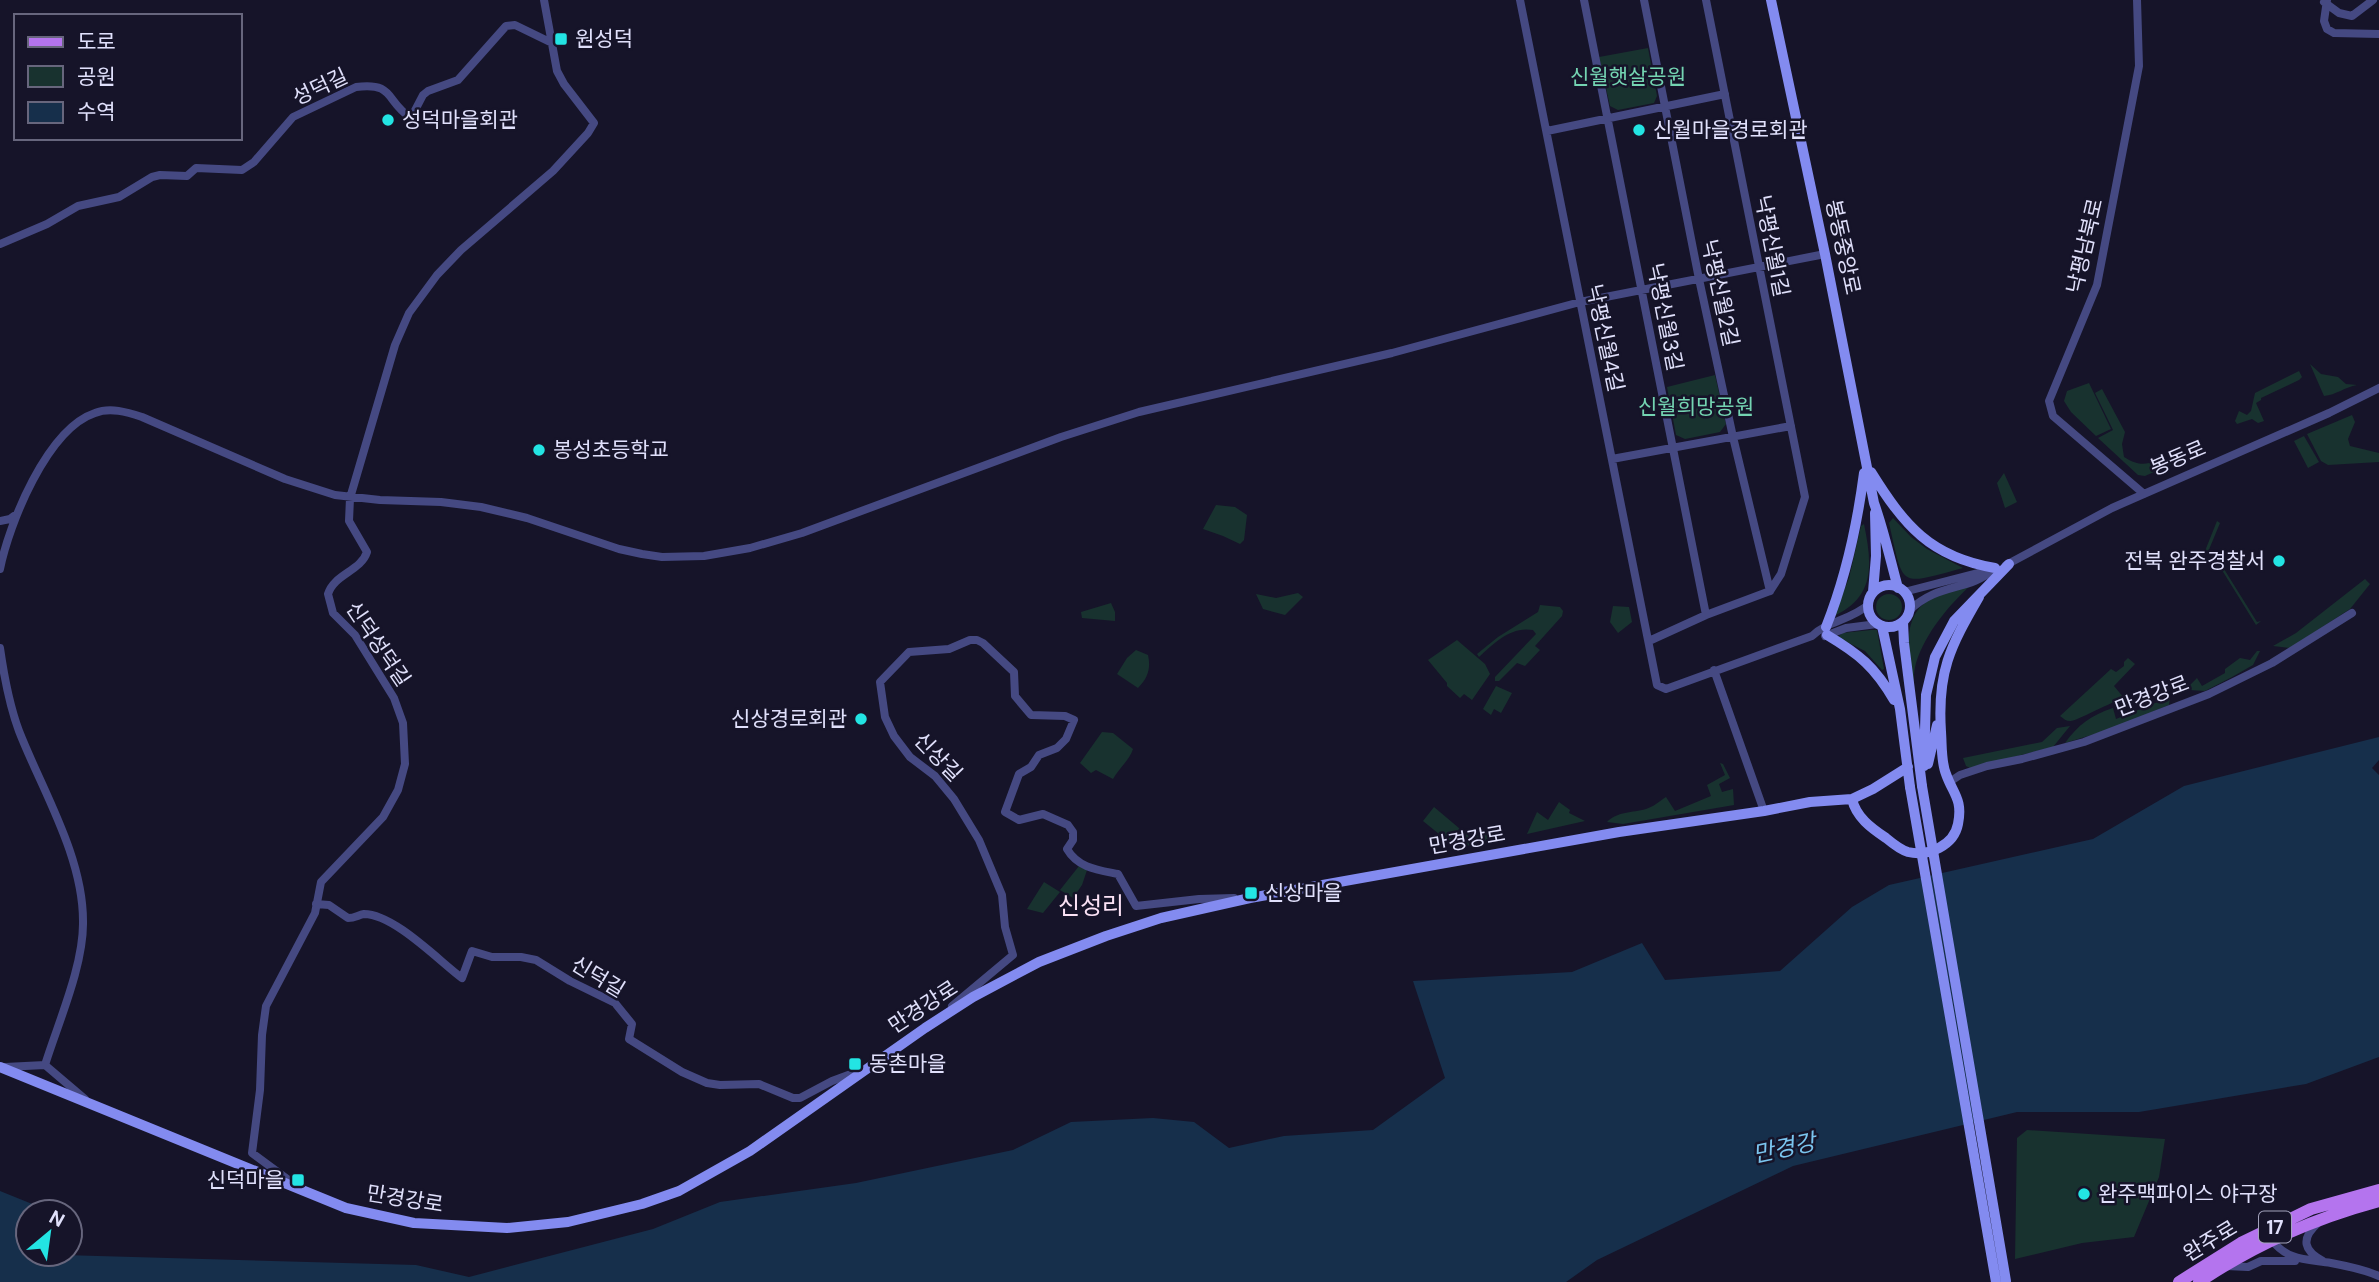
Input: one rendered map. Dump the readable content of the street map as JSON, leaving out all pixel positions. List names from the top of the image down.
{
  "streets": {
    "main road": ["17", "완주로"],
    "street": [
      "성덕길",
      "낙평신월1길",
      "낙평남북로",
      "봉동중앙로",
      "낙평신월2길",
      "낙평신월3길",
      "낙평신월4길",
      "봉동로",
      "신덕성덕길",
      "만경강로",
      "신상길",
      "신덕길"
    ]
  },
  "crossings": [
    ["성덕길", "신덕성덕길"],
    ["낙평신월1길", "낙평신월2길"],
    ["낙평남북로", "봉동로"],
    ["봉동중앙로", "낙평신월4길"],
    ["봉동중앙로", "봉동로"],
    ["낙평신월4길", "봉동로"],
    ["신덕성덕길", "만경강로"],
    ["신덕성덕길", "신덕길"],
    ["만경강로", "신상길"],
    ["만경강로", "신덕길"]
  ],
  "districts": ["신성리"],
  "water": ["만경강"],
  "parks": ["신월햇살공원", "신월희망공원"],
  "places": {
    "transit": [
      "원성덕",
      "신상마을",
      "동촌마을",
      "신덕마을"
    ],
    "other": [
      "성덕마을회관",
      "신월마을경로회관",
      "봉성초등학교",
      "전북 완주경찰서",
      "신상경로회관",
      "완주맥파이스 야구장"
    ]
  },
  "legend": ["도로", "공원", "수역"],
  "north": "top right"
}
